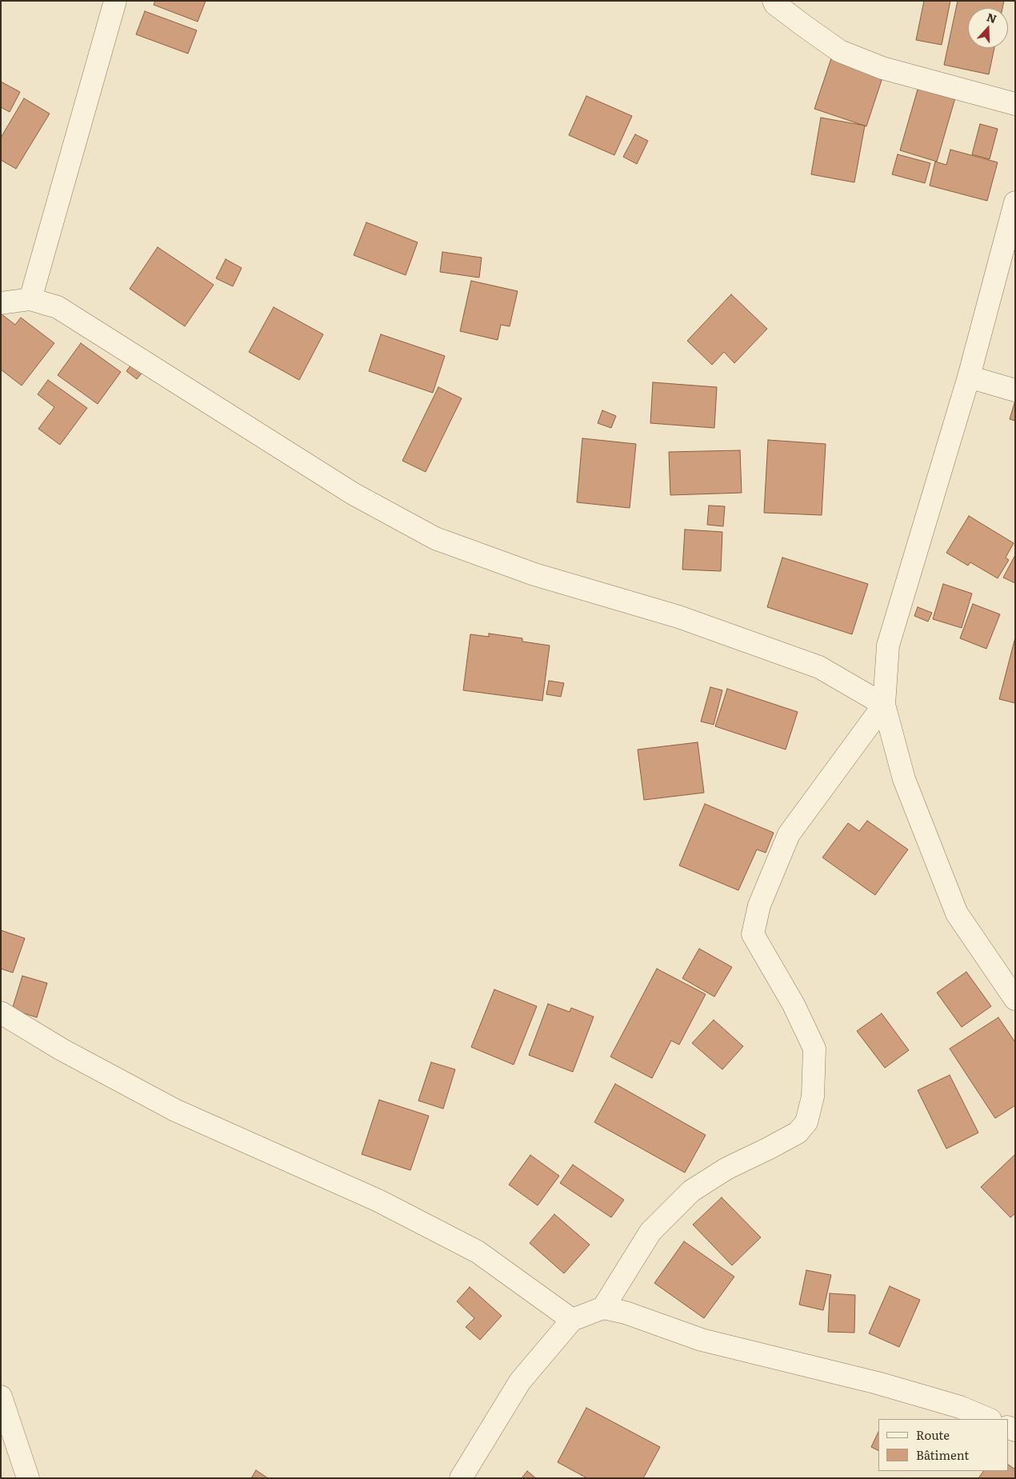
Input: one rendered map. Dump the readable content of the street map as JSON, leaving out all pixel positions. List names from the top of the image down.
{
  "legend": ["Route", "Bâtiment"],
  "north": "top"
}
